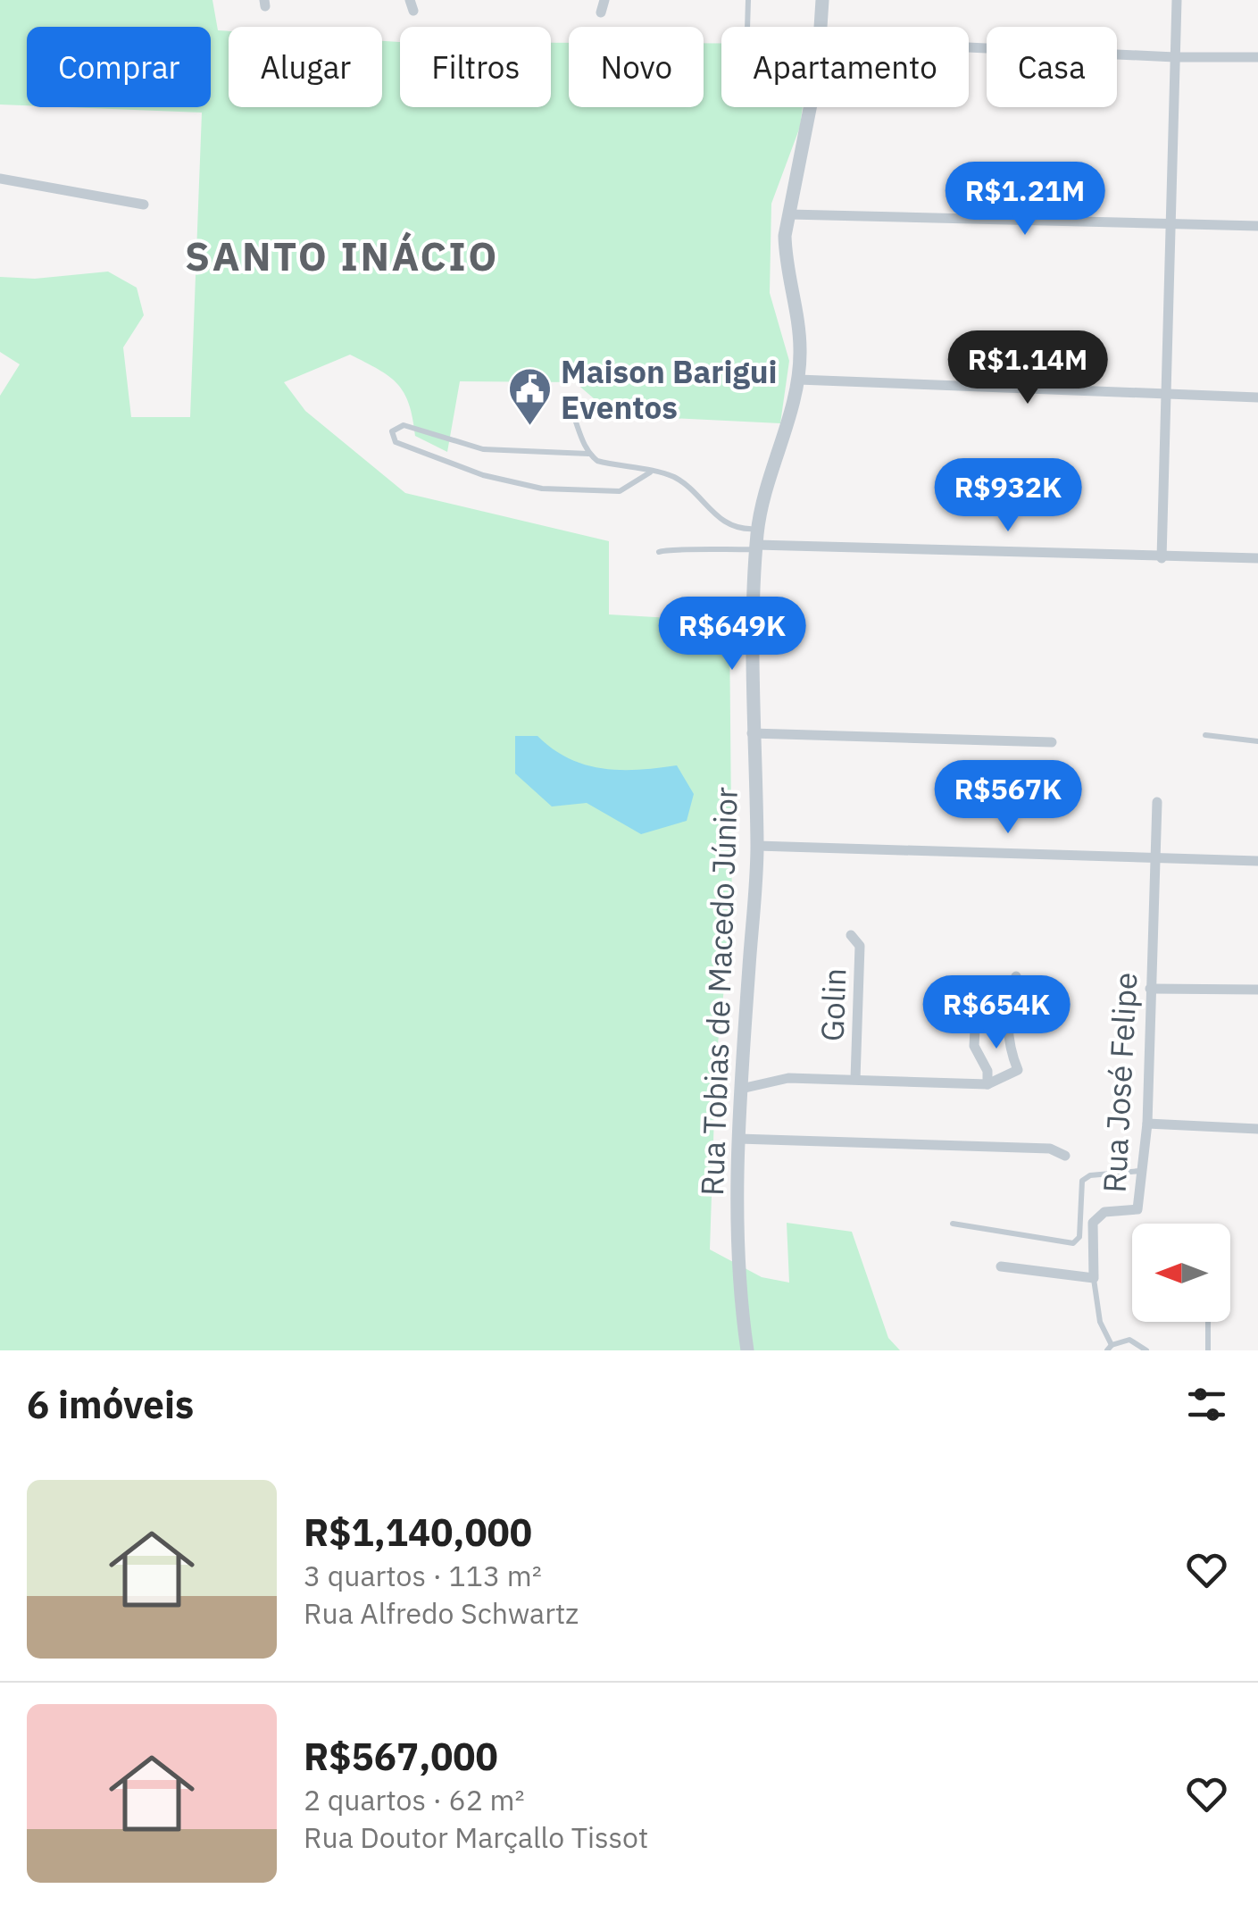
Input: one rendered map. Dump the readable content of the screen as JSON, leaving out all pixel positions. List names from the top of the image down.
{
  "streets": {
    "street": ["Rua Tobias de Macedo Júnior", "Golin", "Rua José Felipe"]
  },
  "districts": ["SANTO INÁCIO"],
  "places": {
    "public building": ["Maison Barigui Eventos"]
  },
  "north": "left",
  "page": {
    "chip": [
      "Comprar",
      "Alugar",
      "Filtros",
      "Novo",
      "Apartamento",
      "Casa"
    ],
    "price": [
      "R$1.21M",
      "R$1.14M",
      "R$932K",
      "R$649K",
      "R$567K",
      "R$654K"
    ],
    "heading": "6 imóveis",
    "list": [
      {
        "name": "R$1,140,000",
        "note": "3 quartos · 113 m² · Rua Alfredo Schwartz"
      },
      {
        "name": "R$567,000",
        "note": "2 quartos · 62 m² · Rua Doutor Marçallo Tissot"
      }
    ]
  }
}
